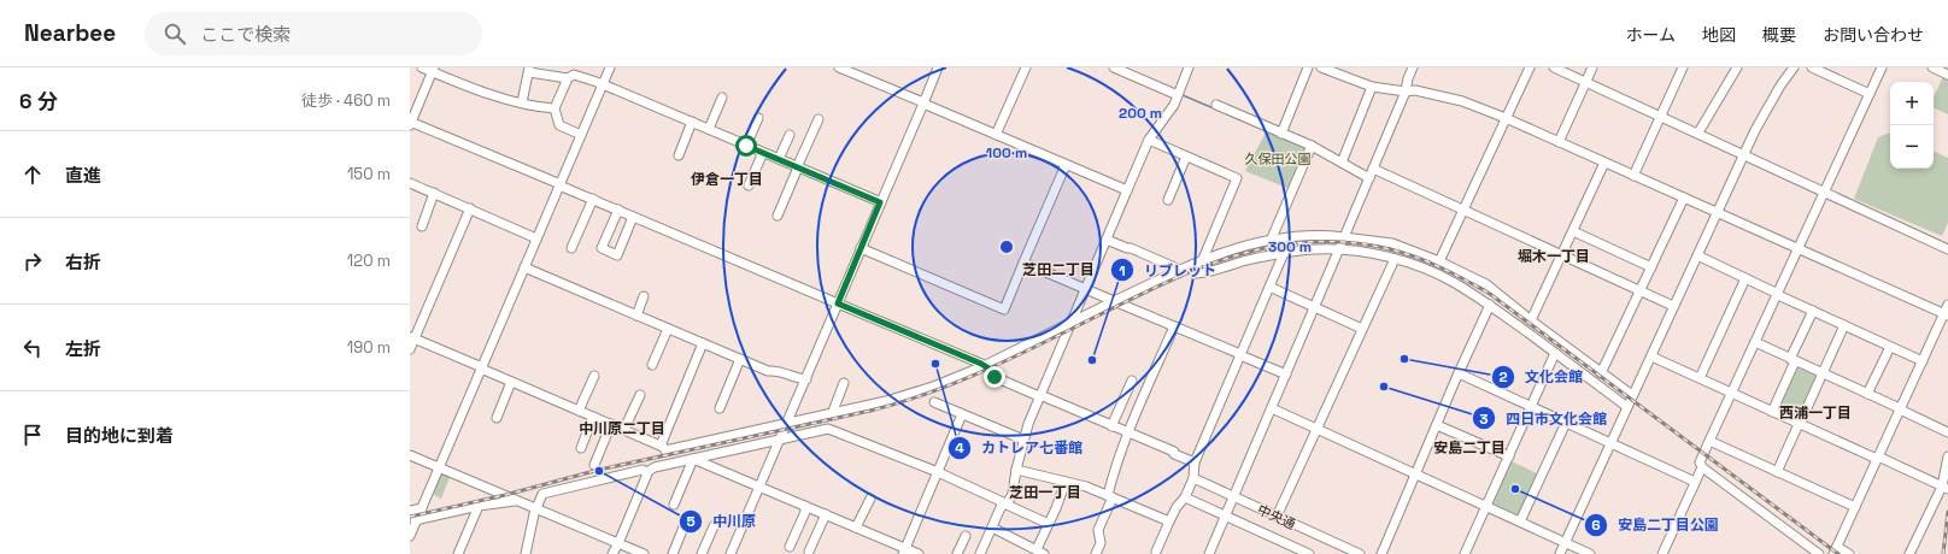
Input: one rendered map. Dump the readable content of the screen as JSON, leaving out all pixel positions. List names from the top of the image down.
{
  "streets": {
    "street": ["中央通"]
  },
  "districts": [
    "伊倉一丁目",
    "堀木一丁目",
    "芝田二丁目",
    "西浦一丁目",
    "中川原二丁目",
    "安島二丁目",
    "芝田一丁目"
  ],
  "parks": ["久保田公園"],
  "places": [
    "文化会館",
    "リブレット",
    "カトレア七番館",
    "四日市文化会館",
    "中川原",
    "安島二丁目公園"
  ],
  "page": {
    "header": "Nearbee",
    "search": "ここで検索",
    "nav": [
      "ホーム",
      "地図",
      "概要",
      "お問い合わせ"
    ],
    "heading": ["6 分", "徒歩 · 460 m"],
    "map_buttons": ["+", "−"],
    "list": [
      ["直進", "150 m"],
      ["右折", "120 m"],
      ["左折", "190 m"],
      "目的地に到着"
    ]
  },
  "rings": ["200 m", "100 m", "300 m"]
}
